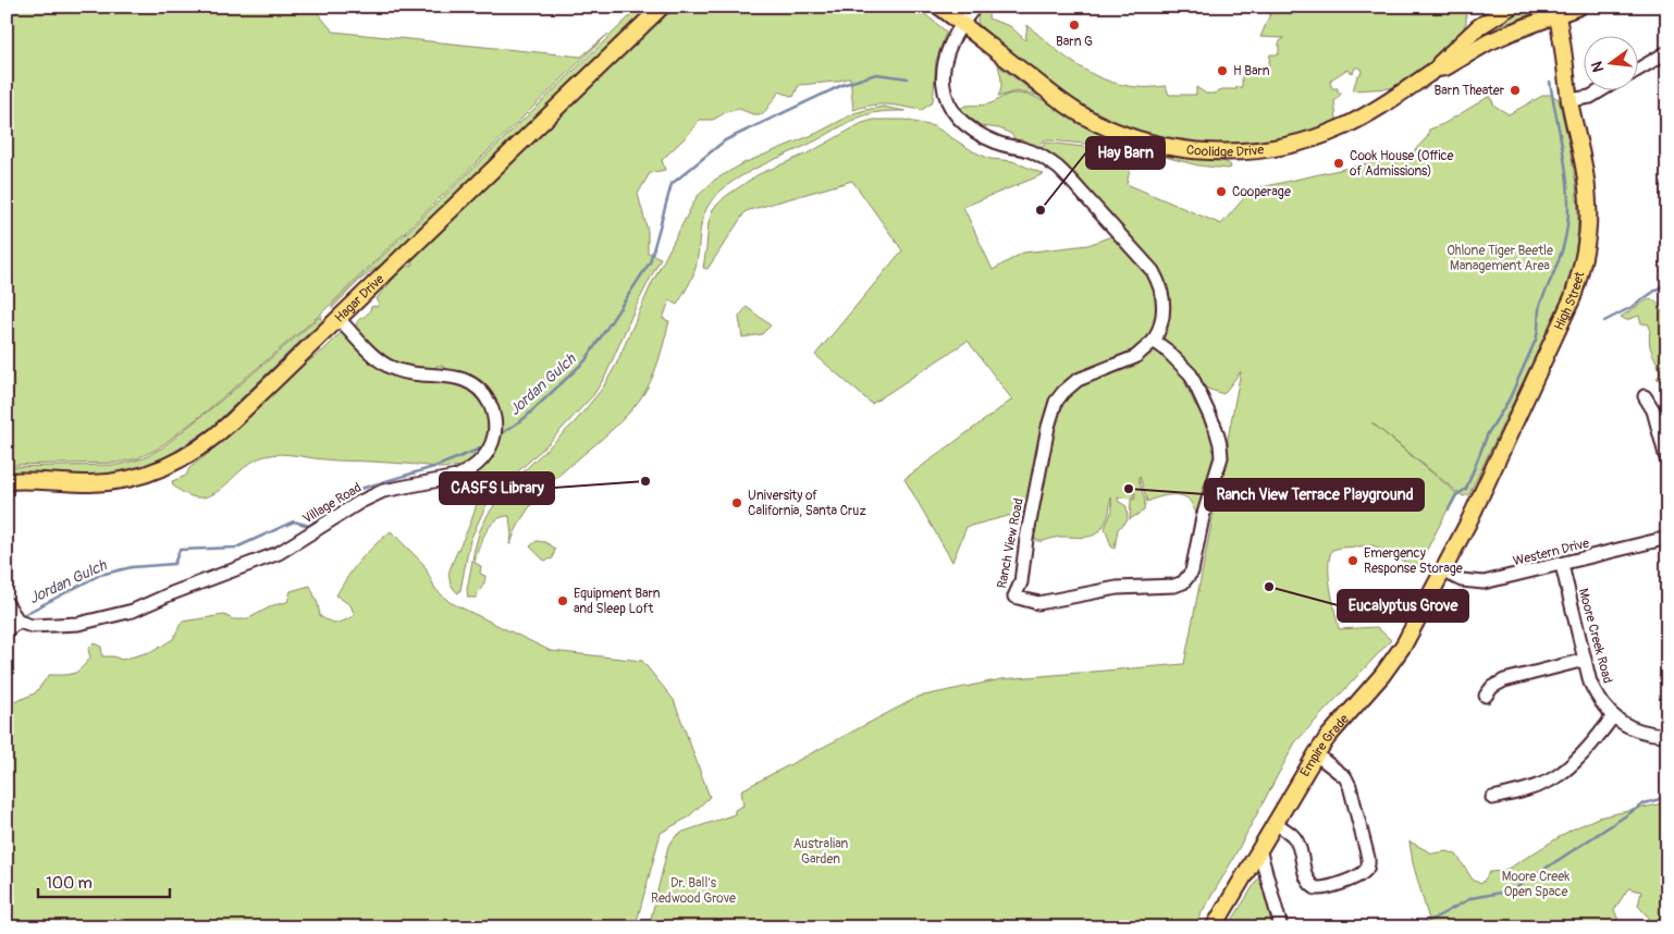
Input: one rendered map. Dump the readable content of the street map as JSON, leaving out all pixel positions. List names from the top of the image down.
{
  "streets": {
    "main road": [
      "Coolidge Drive",
      "Hagar Drive",
      "High Street",
      "Empire Grade"
    ],
    "street": [
      "Village Road",
      "Ranch View Road",
      "Western Drive",
      "Moore Creek Road"
    ]
  },
  "crossings": [
    ["Coolidge Drive", "High Street"],
    ["Hagar Drive", "Village Road"],
    ["High Street", "Western Drive"],
    ["High Street", "Empire Grade"],
    ["Western Drive", "Moore Creek Road"],
    ["Western Drive", "Empire Grade"]
  ],
  "water": ["Jordan Gulch"],
  "parks": [
    "Ohlone Tiger Beetle Management Area",
    "Australian Garden",
    "Moore Creek Open Space",
    "Dr. Ball's Redwood Grove"
  ],
  "places": [
    "Barn G",
    "H Barn",
    "Barn Theater",
    "Cook House (Office of Admissions)",
    "Cooperage",
    "Hay Barn",
    "CASFS Library",
    "Ranch View Terrace Playground",
    "University of California, Santa Cruz",
    "Emergency Response Storage",
    "Eucalyptus Grove",
    "Equipment Barn and Sleep Loft"
  ],
  "scale_bar": "100 m",
  "north": "left"
}
